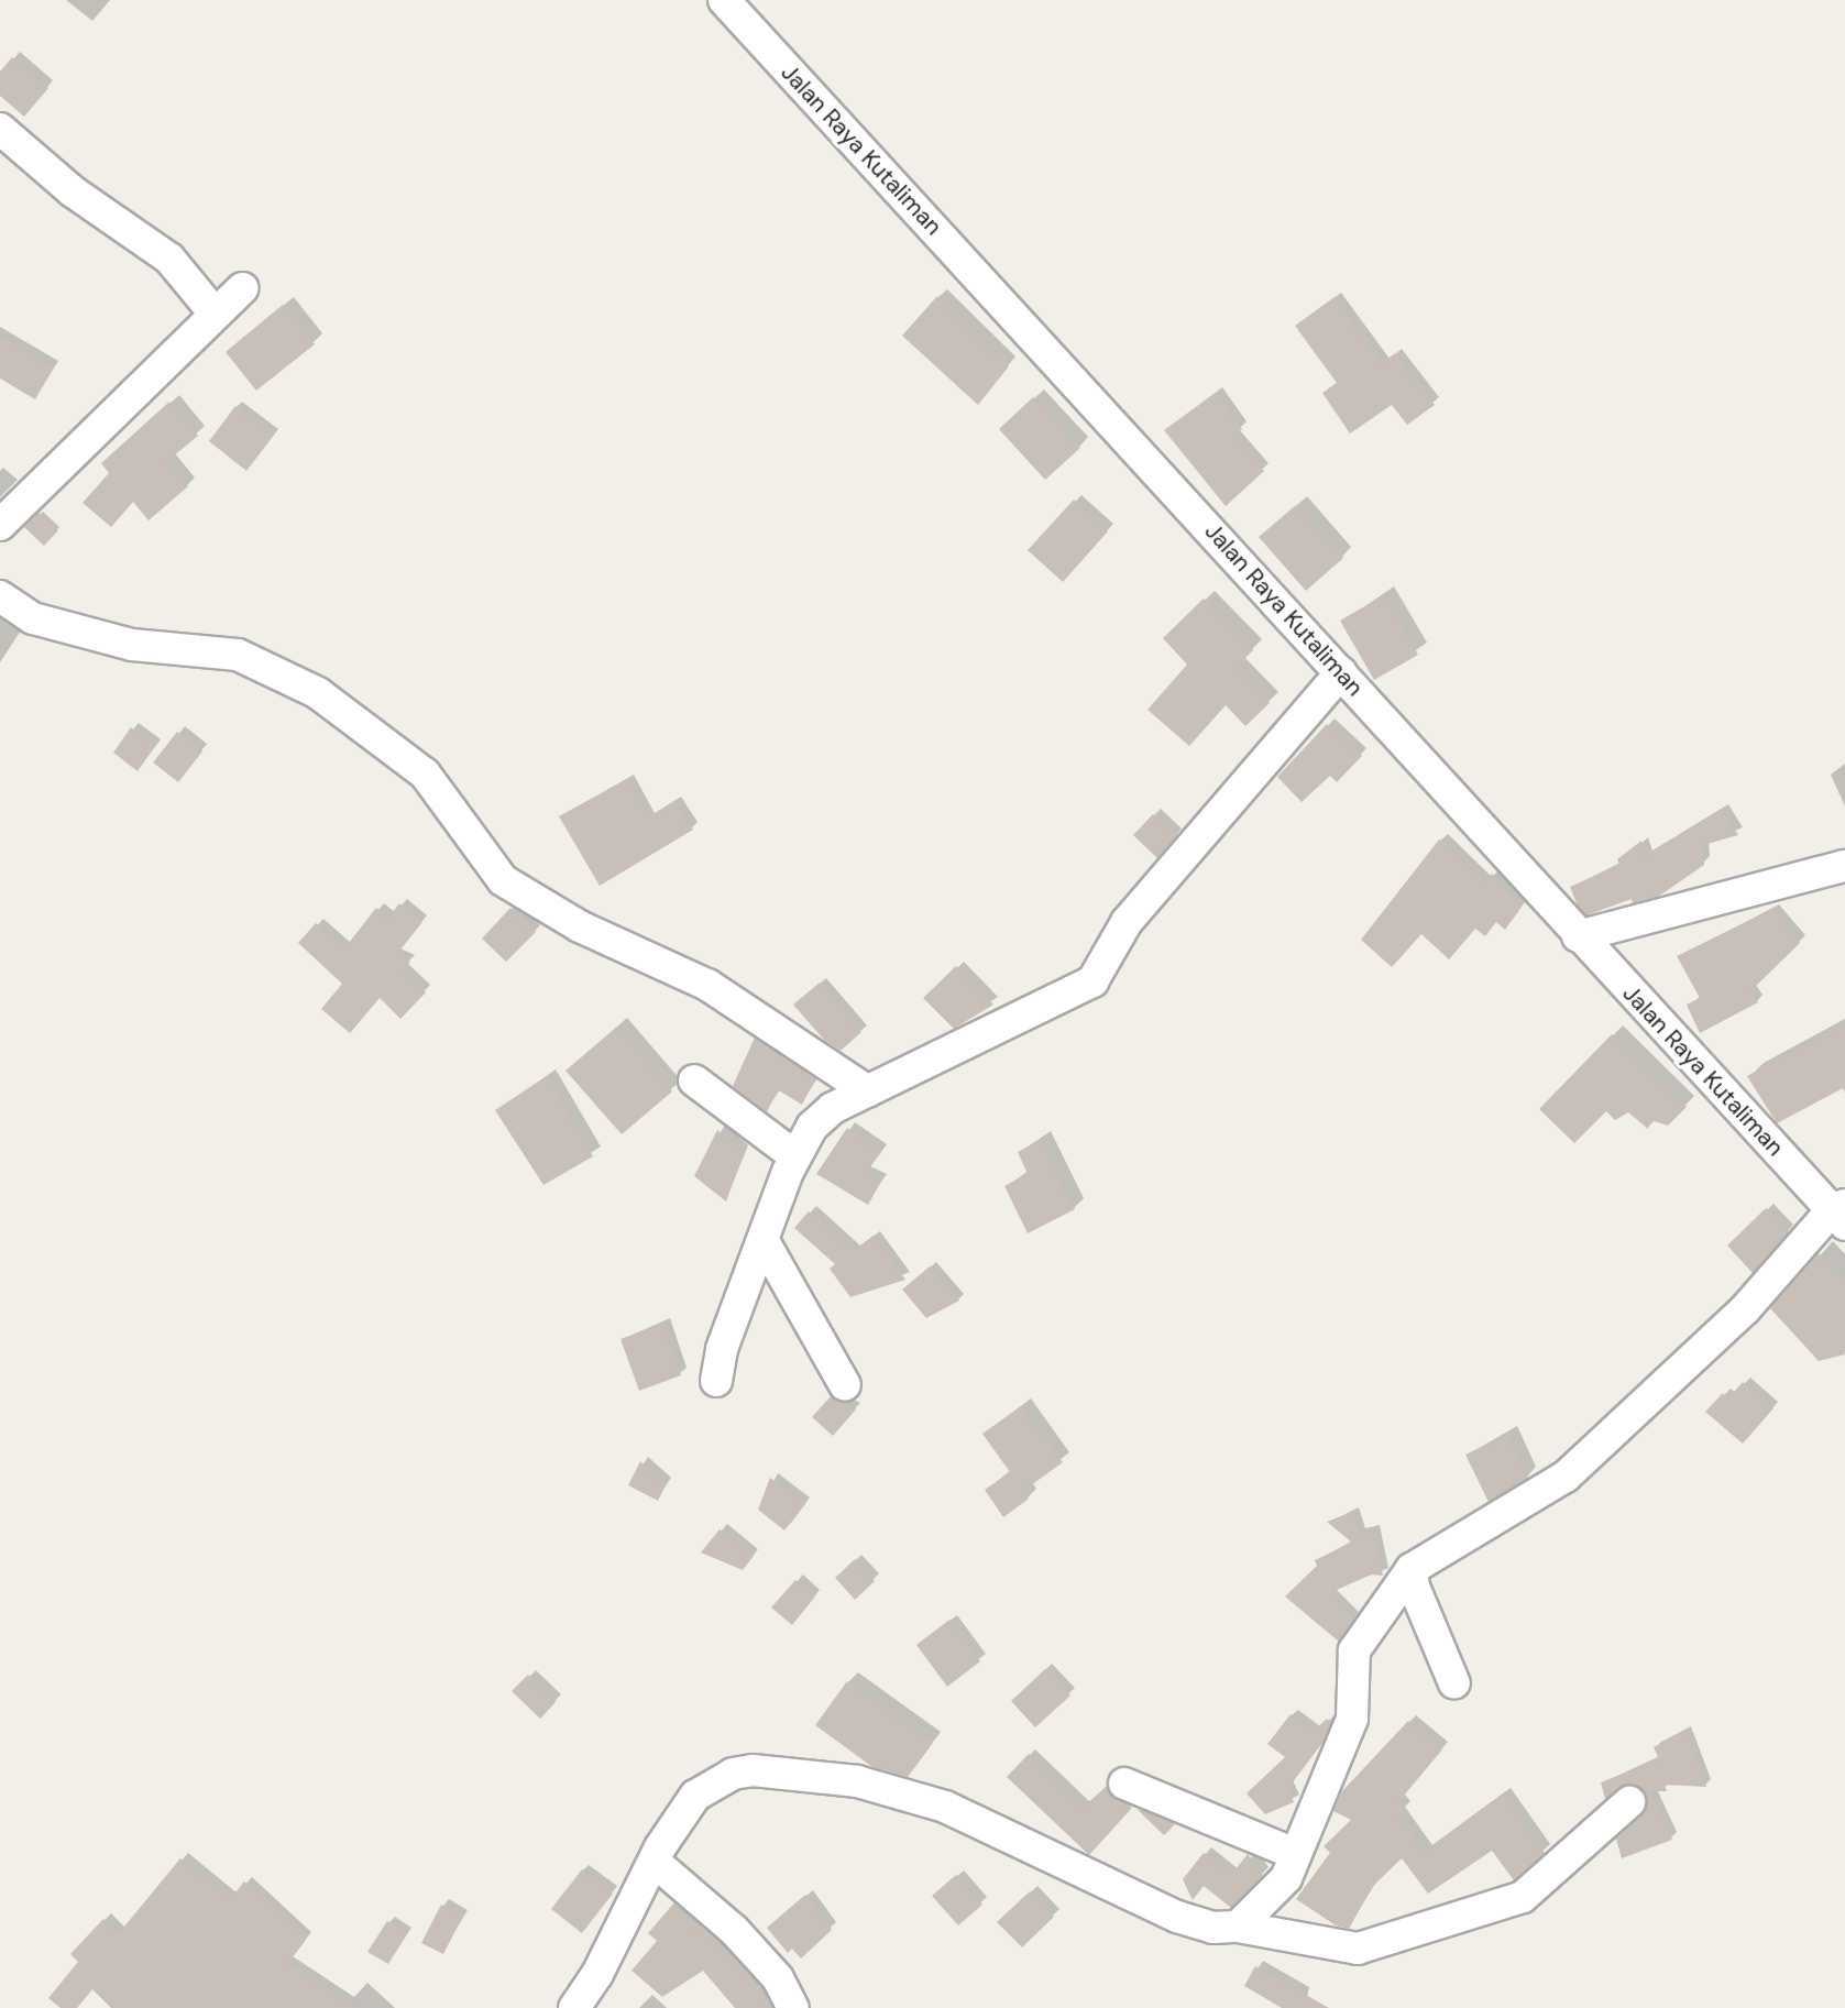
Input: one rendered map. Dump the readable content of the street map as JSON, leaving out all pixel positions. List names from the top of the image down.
{
  "streets": {
    "street": ["Jalan Raya Kutaliman"]
  }
}
